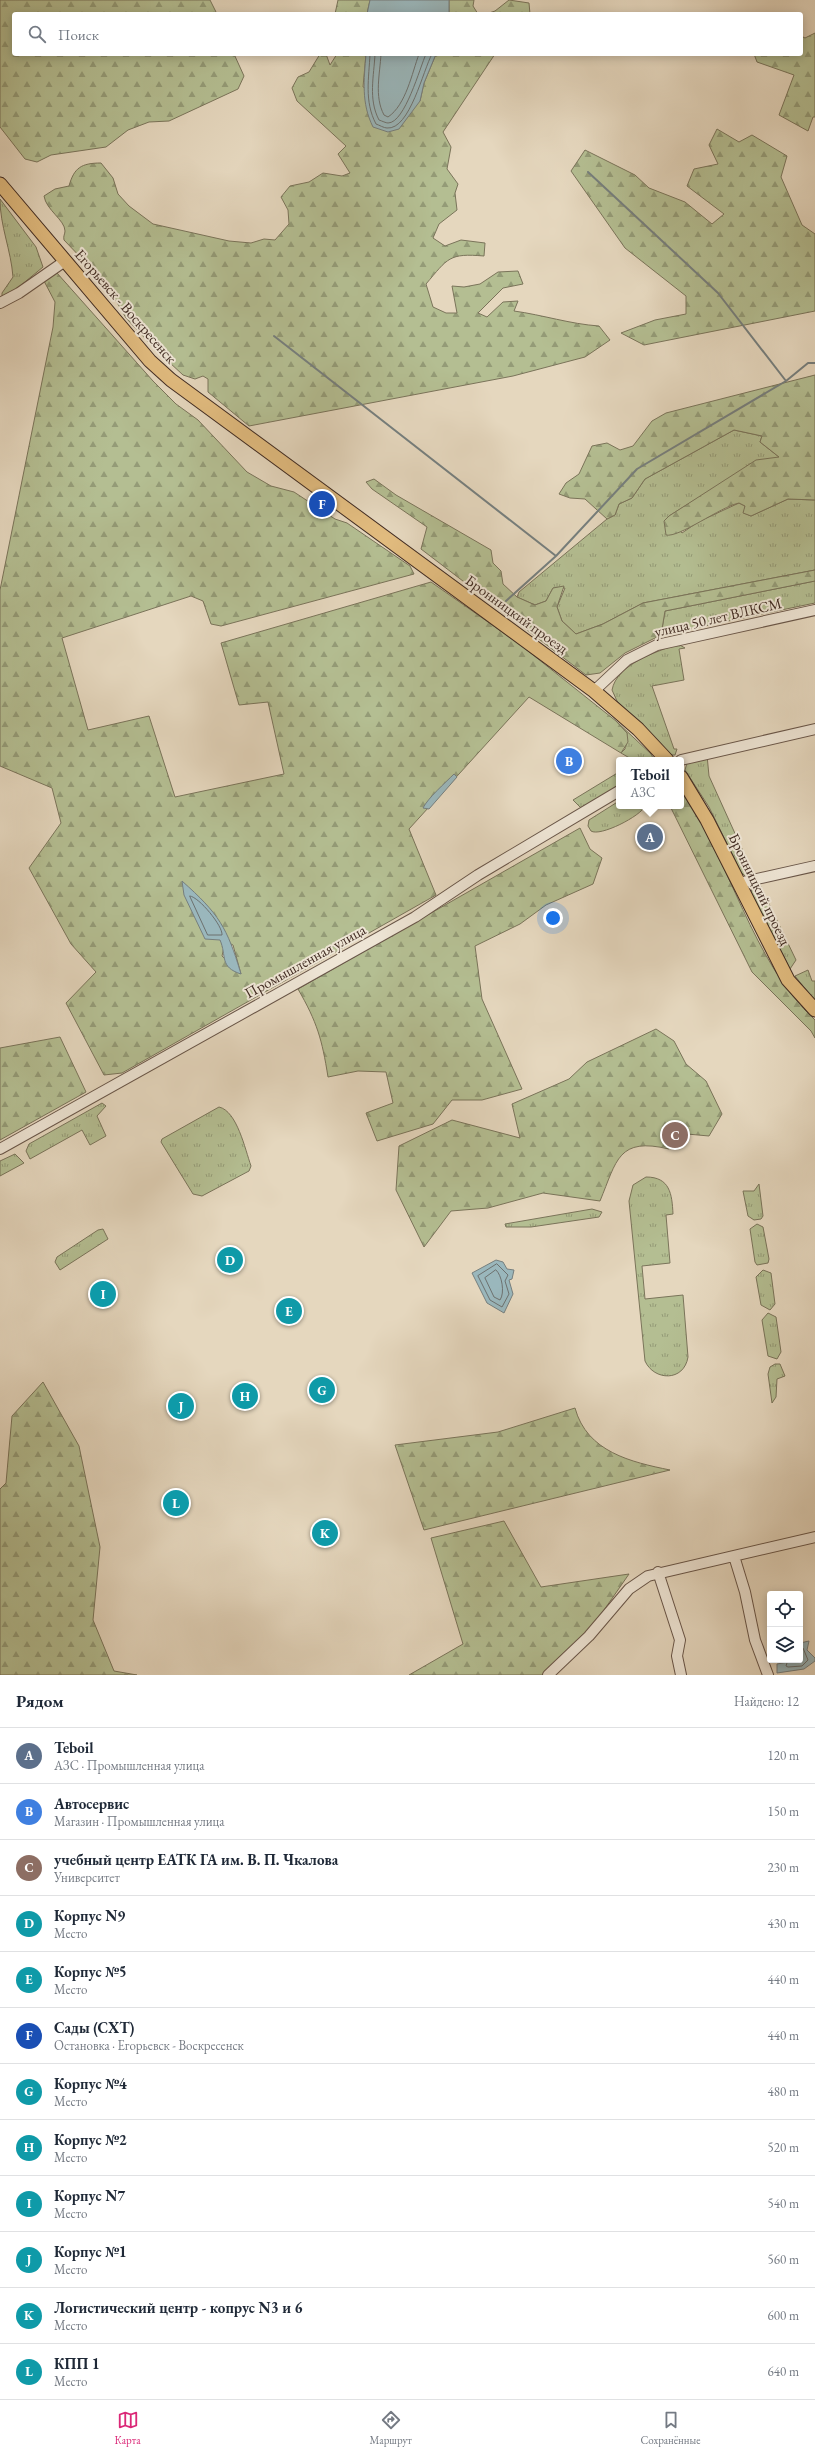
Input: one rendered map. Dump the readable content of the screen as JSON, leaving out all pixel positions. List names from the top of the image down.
{
  "streets": {
    "main road": ["Егорьевск - Воскресенск", "Бронницкий проезд"],
    "street": ["улица 50 лет ВЛКСМ", "Промышленная улица"]
  },
  "crossings": [
    ["Егорьевск - Воскресенск", "Бронницкий проезд"],
    ["Бронницкий проезд", "улица 50 лет ВЛКСМ"]
  ],
  "page": {
    "search": "Поиск",
    "pins": [
      "F",
      "B",
      "A",
      "C",
      "D",
      "I",
      "E",
      "G",
      "H",
      "J",
      "L",
      "K"
    ],
    "popup": ["Teboil", "АЗС"],
    "heading": ["Рядом", "Найдено: 12"],
    "list": [
      {
        "mark": "A",
        "name": "Teboil",
        "note": "АЗС · Промышленная улица",
        "value": "120 m"
      },
      {
        "mark": "B",
        "name": "Автосервис",
        "note": "Магазин · Промышленная улица",
        "value": "150 m"
      },
      {
        "mark": "C",
        "name": "учебный центр ЕАТК ГА им. В. П. Чкалова",
        "note": "Университет",
        "value": "230 m"
      },
      {
        "mark": "D",
        "name": "Корпус N9",
        "note": "Место",
        "value": "430 m"
      },
      {
        "mark": "E",
        "name": "Корпус №5",
        "note": "Место",
        "value": "440 m"
      },
      {
        "mark": "F",
        "name": "Сады (СХТ)",
        "note": "Остановка · Егорьевск - Воскресенск",
        "value": "440 m"
      },
      {
        "mark": "G",
        "name": "Корпус №4",
        "note": "Место",
        "value": "480 m"
      },
      {
        "mark": "H",
        "name": "Корпус №2",
        "note": "Место",
        "value": "520 m"
      },
      {
        "mark": "I",
        "name": "Корпус N7",
        "note": "Место",
        "value": "540 m"
      },
      {
        "mark": "J",
        "name": "Корпус №1",
        "note": "Место",
        "value": "560 m"
      },
      {
        "mark": "K",
        "name": "Логистический центр - копрус N3 и 6",
        "note": "Место",
        "value": "600 m"
      },
      {
        "mark": "L",
        "name": "КПП 1",
        "note": "Место",
        "value": "640 m"
      }
    ],
    "nav": ["Карта", "Маршрут", "Сохранённые"]
  }
}
